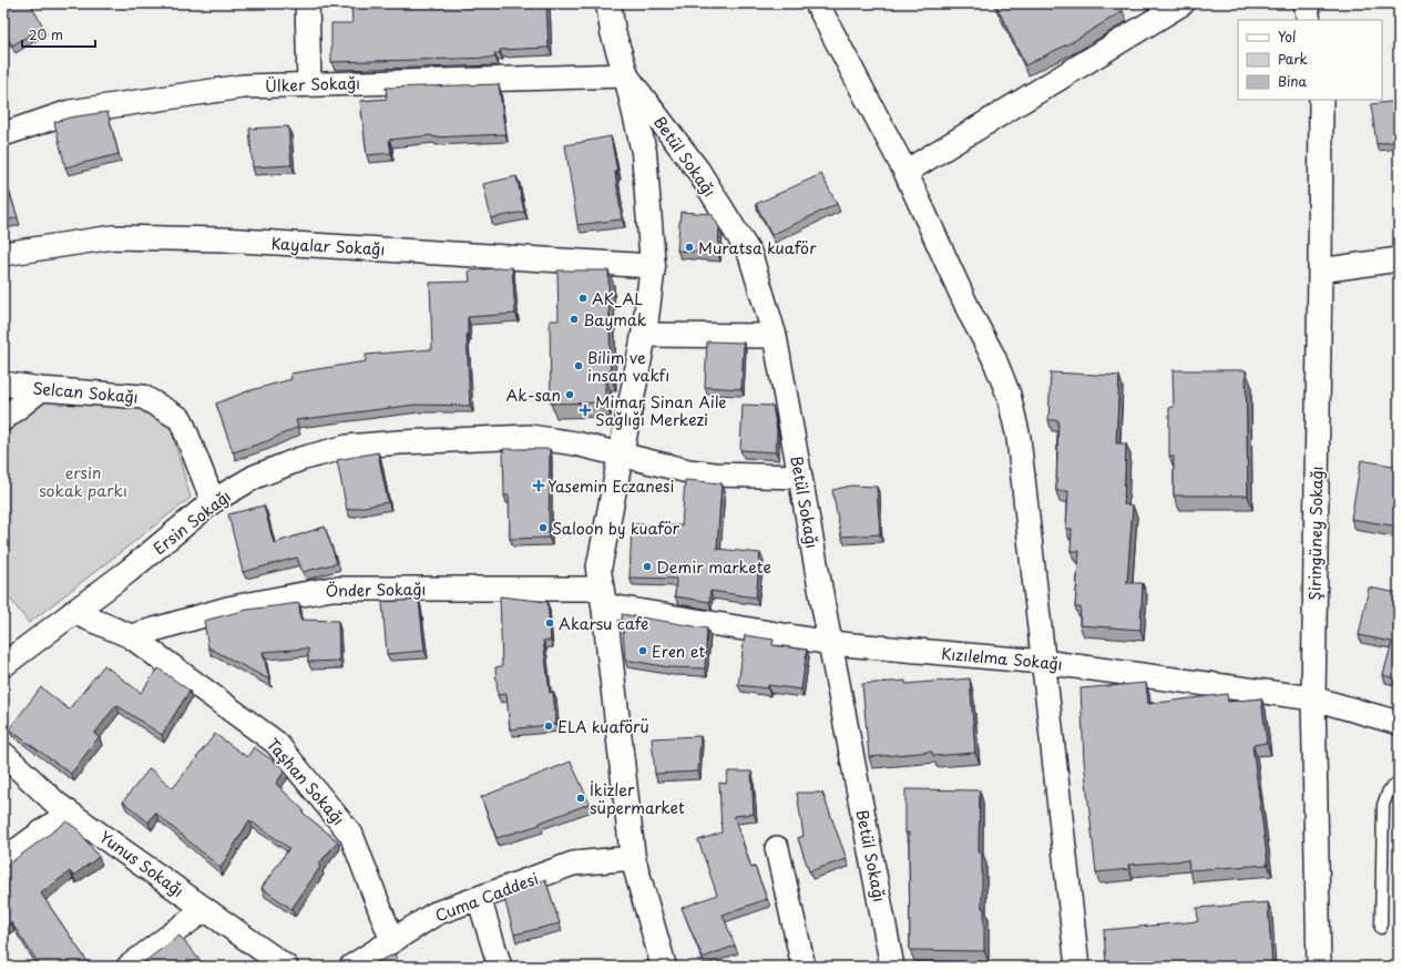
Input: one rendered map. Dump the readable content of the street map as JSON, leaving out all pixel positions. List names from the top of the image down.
{
  "streets": {
    "street": [
      "Ülker Sokağı",
      "Betül Sokağı",
      "Kayalar Sokağı",
      "Selcan Sokağı",
      "Ersin Sokağı",
      "Şiringüney Sokağı",
      "Önder Sokağı",
      "Kızılelma Sokağı",
      "Taşhan Sokağı",
      "Yunus Sokağı",
      "Cuma Caddesi"
    ]
  },
  "crossings": [
    ["Ülker Sokağı", "Betül Sokağı"],
    ["Betül Sokağı", "Ersin Sokağı"],
    ["Betül Sokağı", "Kızılelma Sokağı"],
    ["Selcan Sokağı", "Ersin Sokağı"],
    ["Ersin Sokağı", "Taşhan Sokağı"],
    ["Şiringüney Sokağı", "Kızılelma Sokağı"],
    ["Önder Sokağı", "Kızılelma Sokağı"],
    ["Önder Sokağı", "Taşhan Sokağı"],
    ["Taşhan Sokağı", "Cuma Caddesi"]
  ],
  "parks": ["ersin sokak parkı"],
  "places": {
    "other": [
      "Muratsa kuaför",
      "AK_AL",
      "Baymak",
      "Bilim ve insan vakfı",
      "Ak-san",
      "Saloon by kuaför",
      "Demir markete",
      "Akarsu cafe",
      "Eren et",
      "ELA kuaförü",
      "İkizler süpermarket"
    ],
    "health": ["Mimar Sinan Aile Sağlığı Merkezi", "Yasemin Eczanesi"]
  },
  "legend": ["Yol", "Park", "Bina"],
  "scale_bar": "20 m"
}
